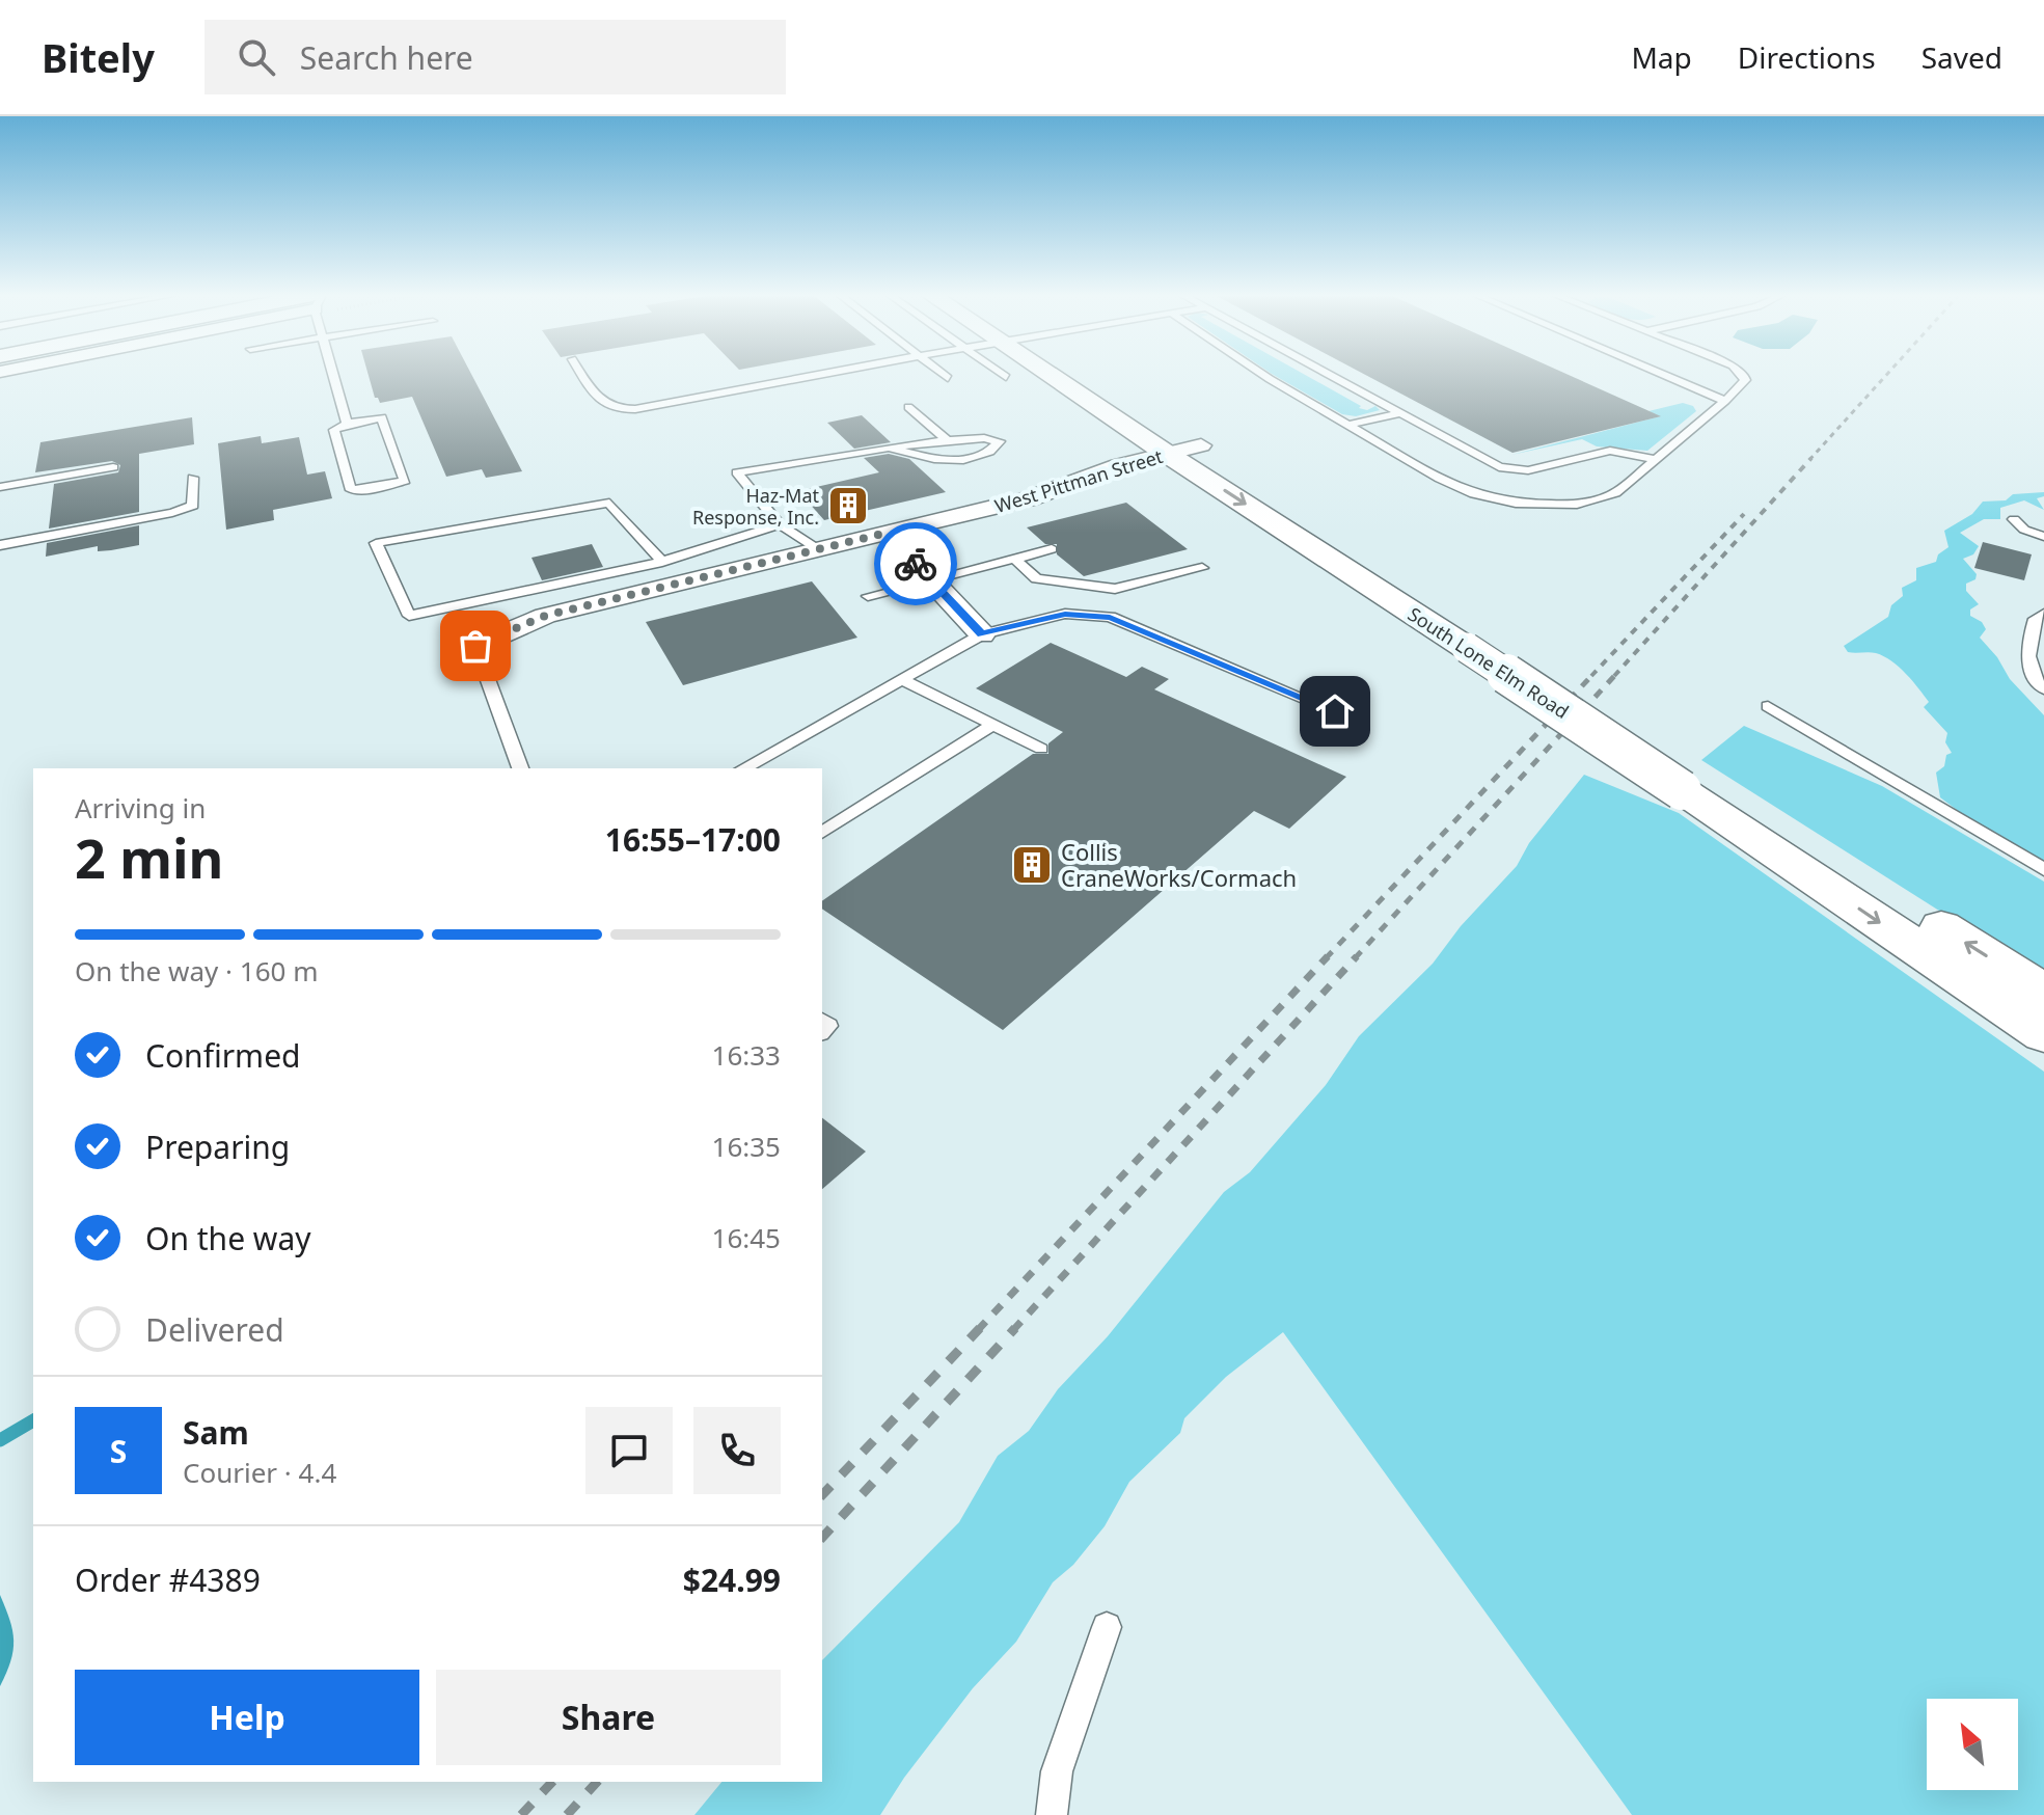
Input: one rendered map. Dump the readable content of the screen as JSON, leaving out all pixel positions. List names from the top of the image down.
{
  "streets": {
    "main road": ["South Lone Elm Road"],
    "street": ["West Pittman Street"]
  },
  "crossings": [
    ["West Pittman Street", "South Lone Elm Road"]
  ],
  "places": {
    "building": ["Haz-Mat Response, Inc.", "Collis CraneWorks/Cormach"]
  },
  "north": "top left",
  "page": {
    "header": "Bitely",
    "search": "Search here",
    "nav": ["Map", "Directions", "Saved"],
    "heading": ["2 min", "Arriving in", "16:55–17:00"],
    "panel": [
      "Sam",
      "Courier · 4.4",
      "Order #4389",
      "$24.99"
    ],
    "bar": "On the way · 160 m",
    "list": [
      ["Confirmed", "16:33"],
      ["Preparing", "16:35"],
      ["On the way", "16:45"],
      "Delivered"
    ],
    "round": "S",
    "buttons": ["Help", "Share"]
  }
}
